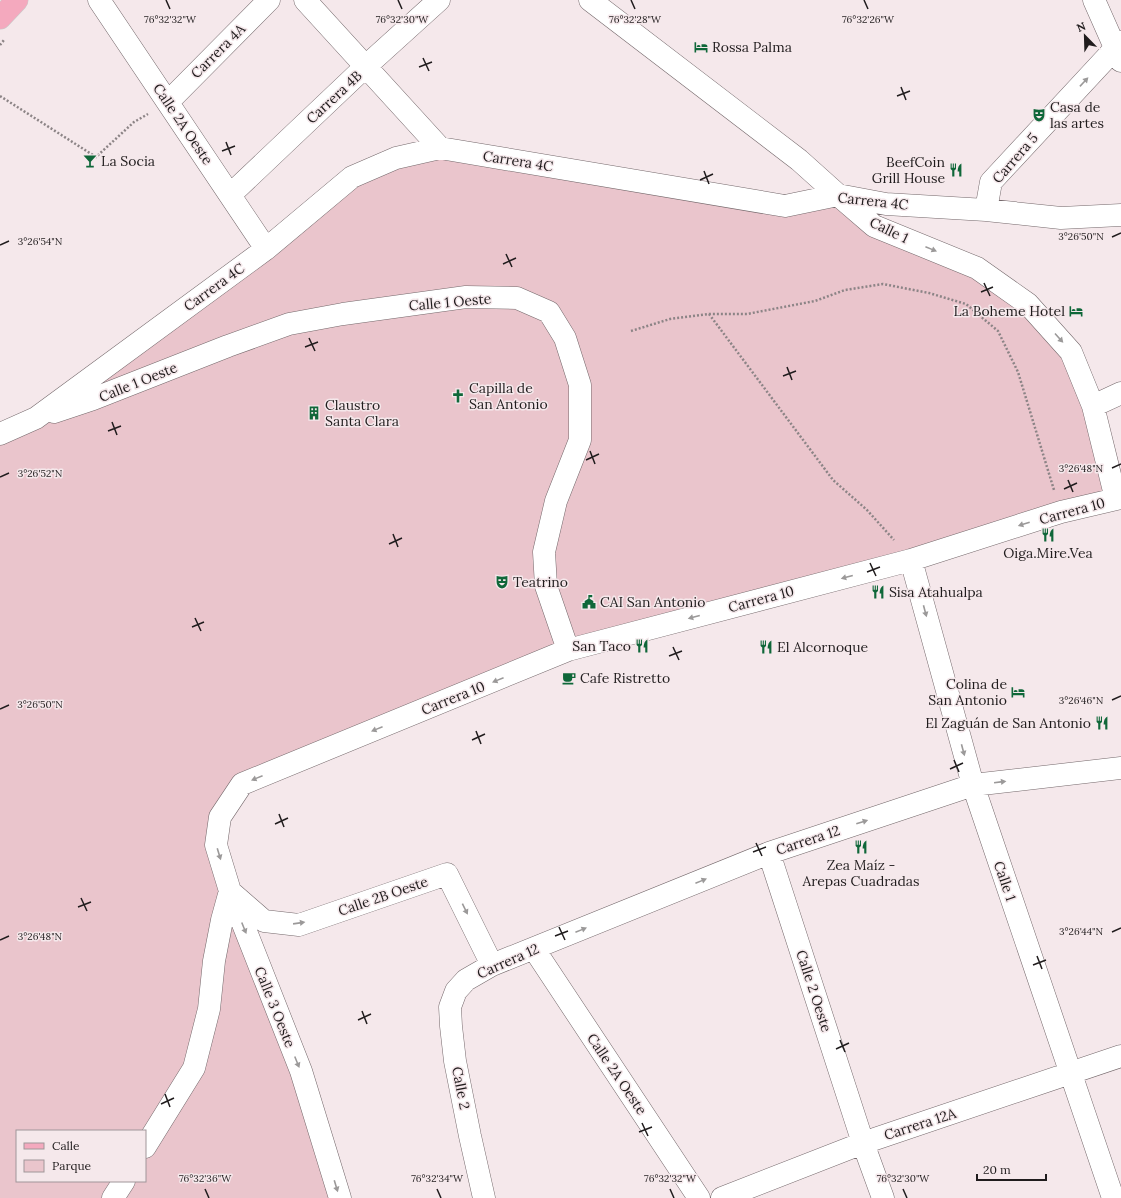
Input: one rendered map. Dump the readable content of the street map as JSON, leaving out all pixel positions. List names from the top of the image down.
{
  "streets": {
    "street": [
      "Carrera 4A",
      "Carrera 4B",
      "Calle 2A Oeste",
      "Carrera 5",
      "Carrera 4C",
      "Calle 1",
      "Calle 1 Oeste",
      "Carrera 10",
      "Carrera 12",
      "Calle 2B Oeste",
      "Calle 2 Oeste",
      "Calle 3 Oeste",
      "Calle 2",
      "Carrera 12A"
    ]
  },
  "crossings": [
    ["Carrera 4A", "Calle 2A Oeste"],
    ["Carrera 4B", "Calle 2A Oeste"],
    ["Calle 2A Oeste", "Carrera 4C"],
    ["Calle 2A Oeste", "Carrera 12"],
    ["Carrera 5", "Carrera 4C"],
    ["Carrera 4C", "Calle 1"],
    ["Carrera 4C", "Calle 1 Oeste"],
    ["Calle 1", "Carrera 10"],
    ["Calle 1", "Carrera 12"],
    ["Calle 1", "Carrera 12A"],
    ["Calle 1 Oeste", "Carrera 10"],
    ["Carrera 10", "Calle 3 Oeste"],
    ["Carrera 12", "Calle 2B Oeste"],
    ["Carrera 12", "Calle 2 Oeste"],
    ["Carrera 12", "Calle 2"],
    ["Calle 2B Oeste", "Calle 3 Oeste"],
    ["Calle 2 Oeste", "Carrera 12A"]
  ],
  "one_way": [
    "Carrera 5",
    "Calle 1",
    "Carrera 10",
    "Carrera 12",
    "Calle 2B Oeste",
    "Calle 3 Oeste"
  ],
  "places": {
    "hotel": ["Rossa Palma", "La Boheme Hotel", "Colina de San Antonio"],
    "theatre": ["Casa de las artes", "Teatrino"],
    "bar": ["La Socia"],
    "restaurant": [
      "BeefCoin Grill House",
      "Oiga.Mire.Vea",
      "Sisa Atahualpa",
      "San Taco",
      "El Alcornoque",
      "El Zaguán de San Antonio",
      "Zea Maíz - Arepas Cuadradas"
    ],
    "church": ["Capilla de San Antonio"],
    "building": ["Claustro Santa Clara"],
    "public building": ["CAI San Antonio"],
    "cafe": ["Cafe Ristretto"]
  },
  "legend": ["Calle", "Parque"],
  "scale_bar": "20 m",
  "north": "top left",
  "coordinates": [
    "76°32'32\"W",
    "76°32'30\"W",
    "76°32'28\"W",
    "76°32'26\"W",
    "3°26'50\"N",
    "3°26'54\"N",
    "3°26'48\"N",
    "3°26'52\"N",
    "3°26'46\"N",
    "3°26'44\"N",
    "76°32'36\"W",
    "76°32'34\"W"
  ]
}
